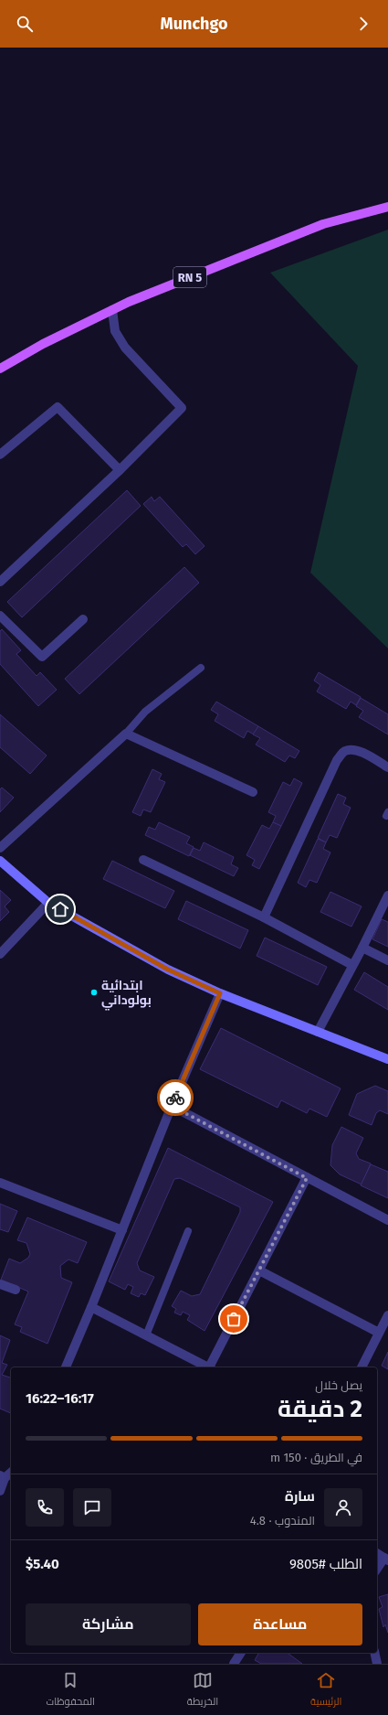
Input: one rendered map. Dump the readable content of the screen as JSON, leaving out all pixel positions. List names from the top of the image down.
{
  "streets": {
    "main road": ["RN 5"]
  },
  "places": ["ابتدائية بولوداني"],
  "page": {
    "header": "Munchgo",
    "heading": ["2 دقيقة", "يصل خلال", "16:17–16:22"],
    "panel": [
      "سارة",
      "المندوب · 4.8",
      "الطلب #9805",
      "$5.40"
    ],
    "bar": "في الطريق · 150 m",
    "buttons": ["مساعدة", "مشاركة"],
    "tabs": ["الرئيسية", "الخريطة", "المحفوظات"]
  }
}
